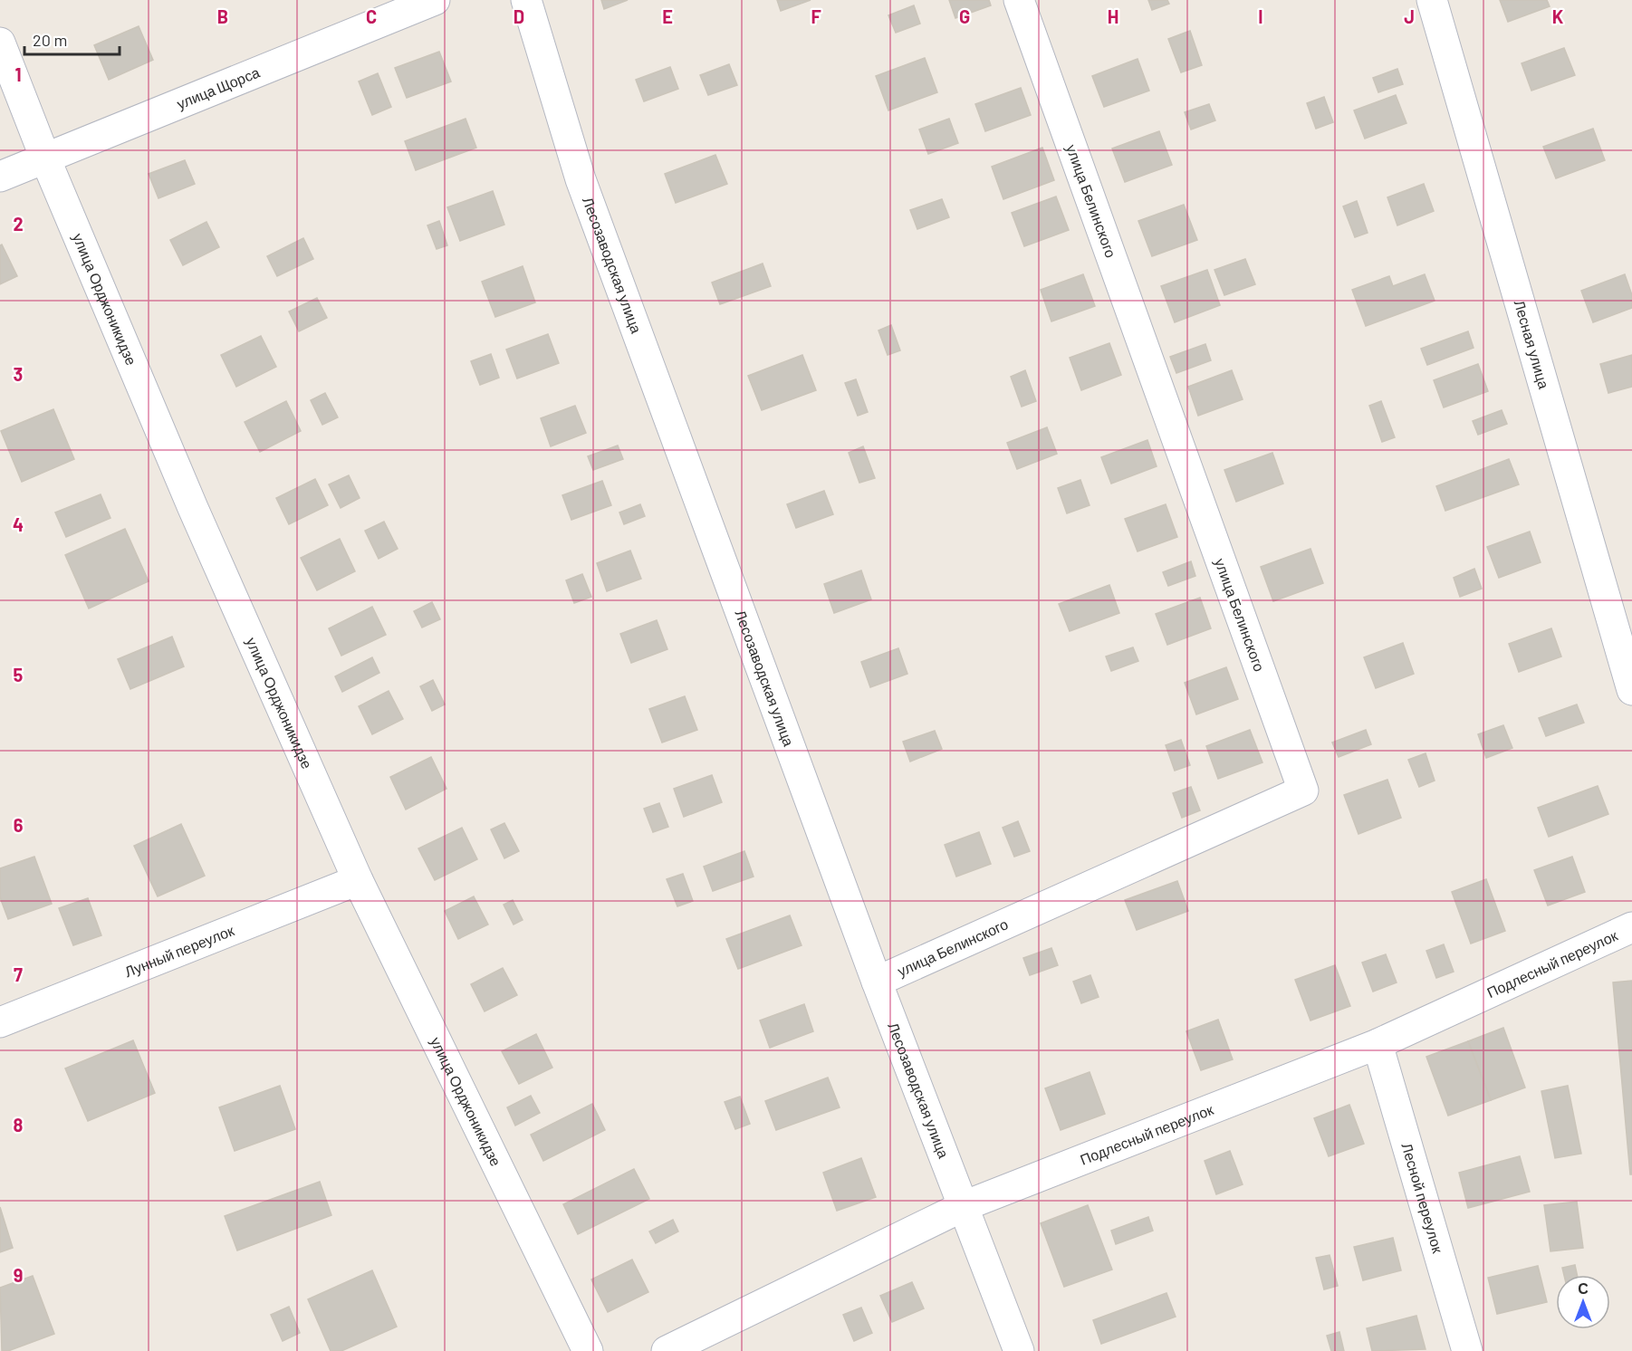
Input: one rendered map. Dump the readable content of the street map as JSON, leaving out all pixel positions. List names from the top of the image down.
{
  "streets": {
    "street": [
      "улица Щорса",
      "улица Белинского",
      "Лесозаводская улица",
      "улица Орджоникидзе",
      "Лесная улица",
      "Лунный переулок",
      "Подлесный переулок",
      "Лесной переулок"
    ]
  },
  "crossings": [
    ["улица Щорса", "улица Орджоникидзе"],
    ["улица Белинского", "Лесозаводская улица"],
    ["Лесозаводская улица", "Подлесный переулок"],
    ["улица Орджоникидзе", "Лунный переулок"],
    ["Подлесный переулок", "Лесной переулок"]
  ],
  "scale_bar": "20 m",
  "north": "top",
  "grid": {
    "columns": [
      "B",
      "C",
      "D",
      "E",
      "F",
      "G",
      "H",
      "I",
      "J",
      "K"
    ],
    "rows": [
      "1",
      "2",
      "3",
      "4",
      "5",
      "6",
      "7",
      "8",
      "9"
    ]
  }
}
